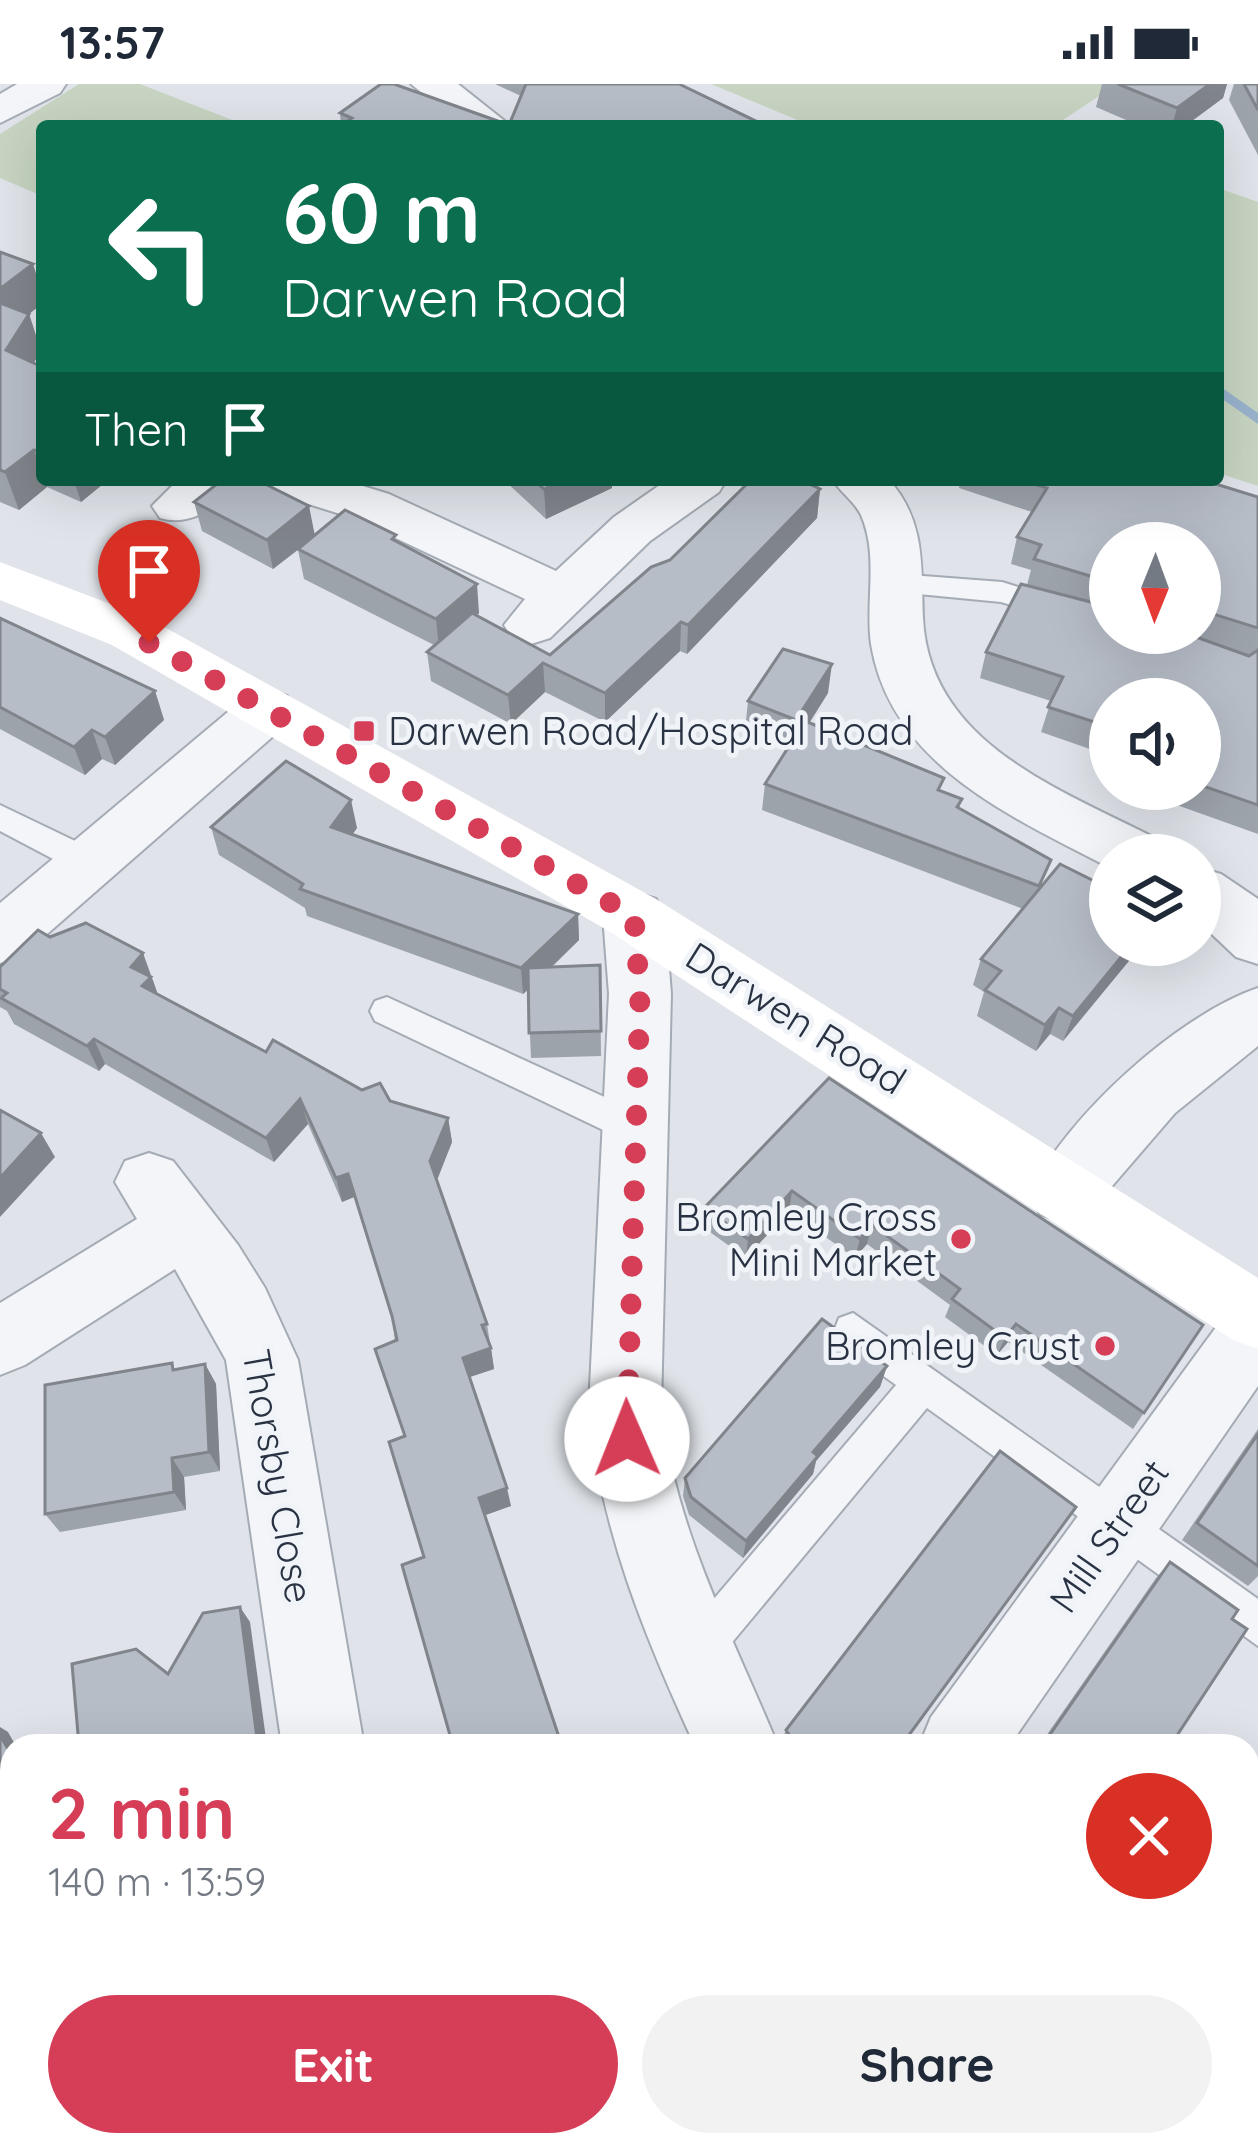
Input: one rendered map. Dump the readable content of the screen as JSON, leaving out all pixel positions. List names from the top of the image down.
{
  "streets": {
    "main road": ["Darwen Road"],
    "street": ["Thorsby Close", "Mill Street"]
  },
  "places": {
    "transit": ["Darwen Road/Hospital Road"],
    "other": ["Bromley Cross Mini Market", "Bromley Crust"]
  },
  "north": "bottom",
  "page": {
    "status": "13:57",
    "turn": ["60 m", "Darwen Road"],
    "then": "Then",
    "heading": ["2 min", "140 m · 13:59"],
    "buttons": ["Exit", "Share"]
  }
}
